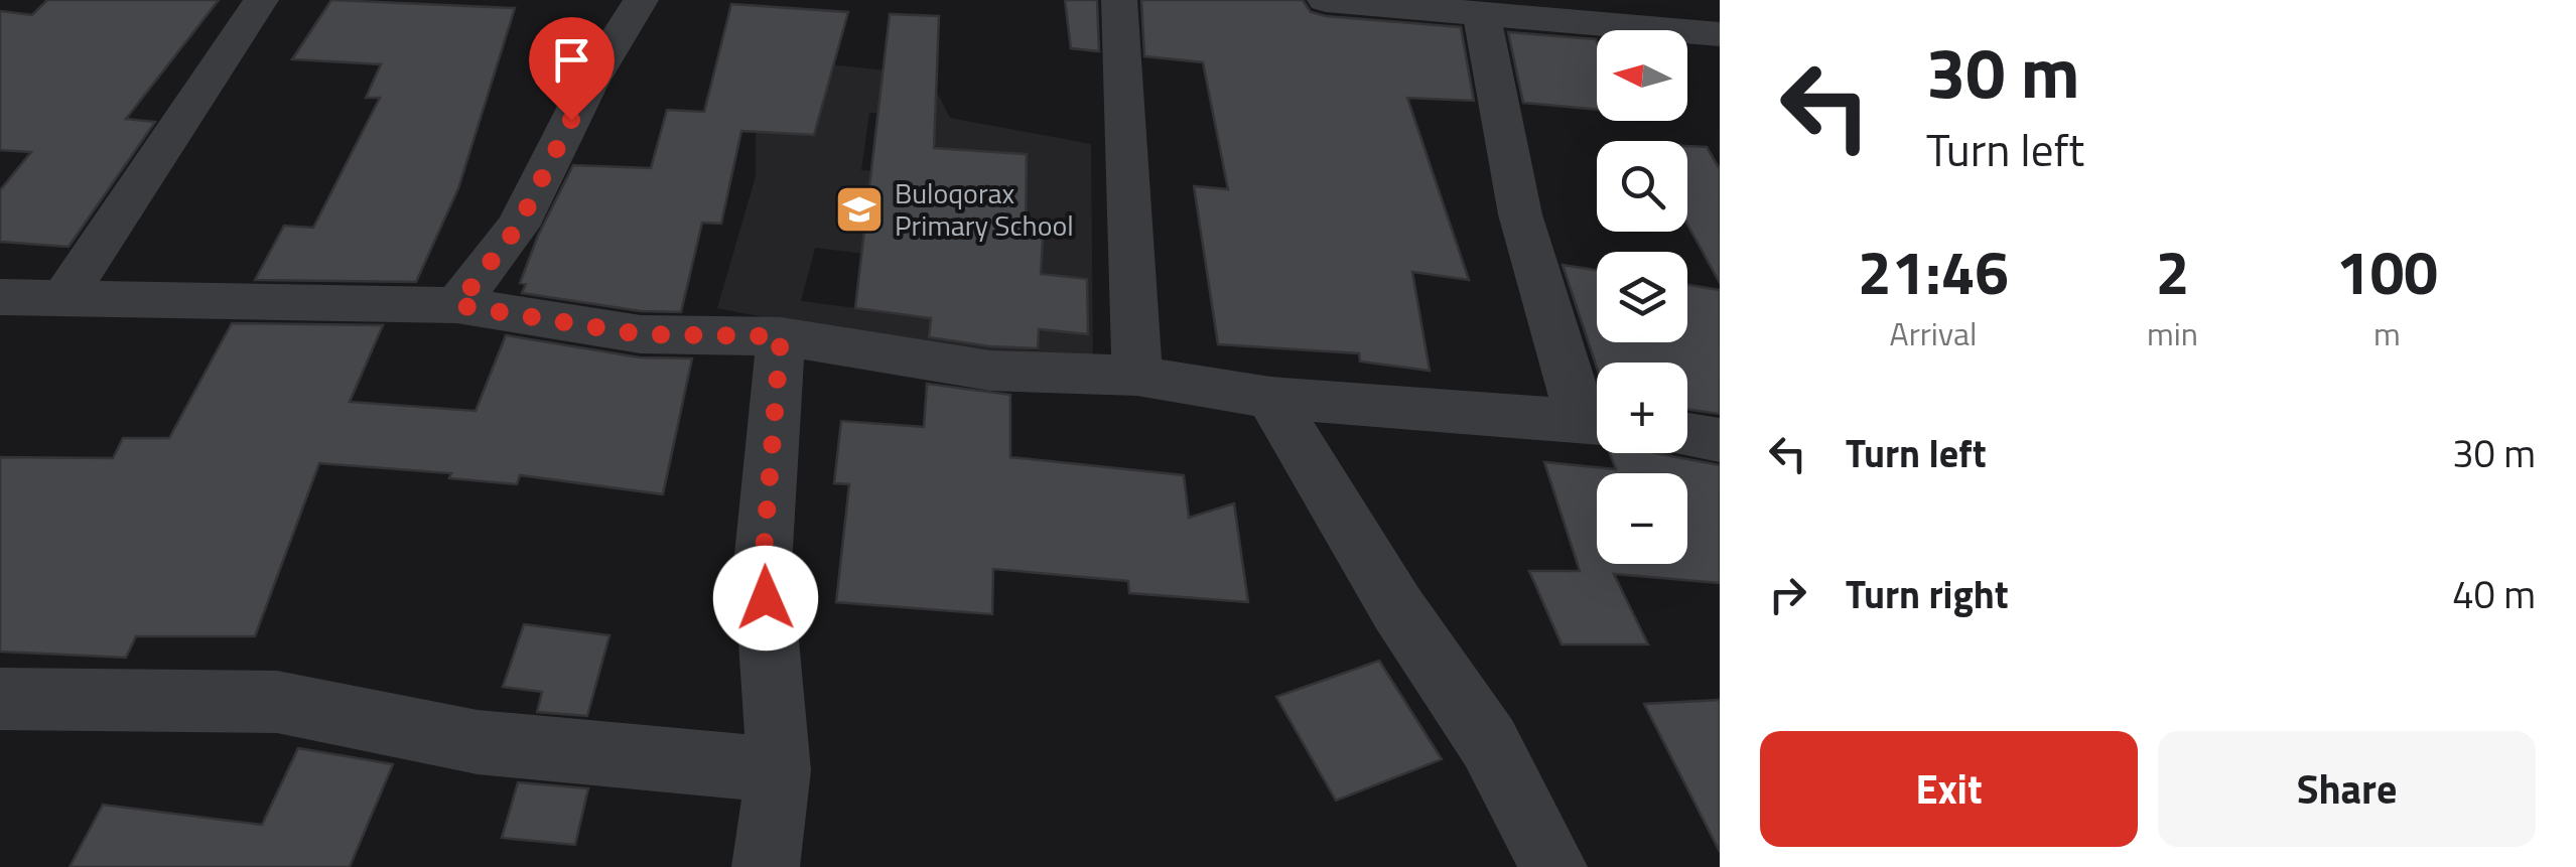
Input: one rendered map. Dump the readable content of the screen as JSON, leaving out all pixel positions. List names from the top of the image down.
{
  "places": {
    "school or university": ["Buloqorax Primary School"]
  },
  "north": "left",
  "page": {
    "turn": ["30 m", "Turn left"],
    "map_buttons": ["+", "−"],
    "eta": [
      "21:46",
      "Arrival",
      "2",
      "min",
      "100",
      "m"
    ],
    "list": [
      {
        "name": "Turn left",
        "value": "30 m"
      },
      {
        "name": "Turn right",
        "value": "40 m"
      }
    ],
    "buttons": ["Exit", "Share"]
  }
}
